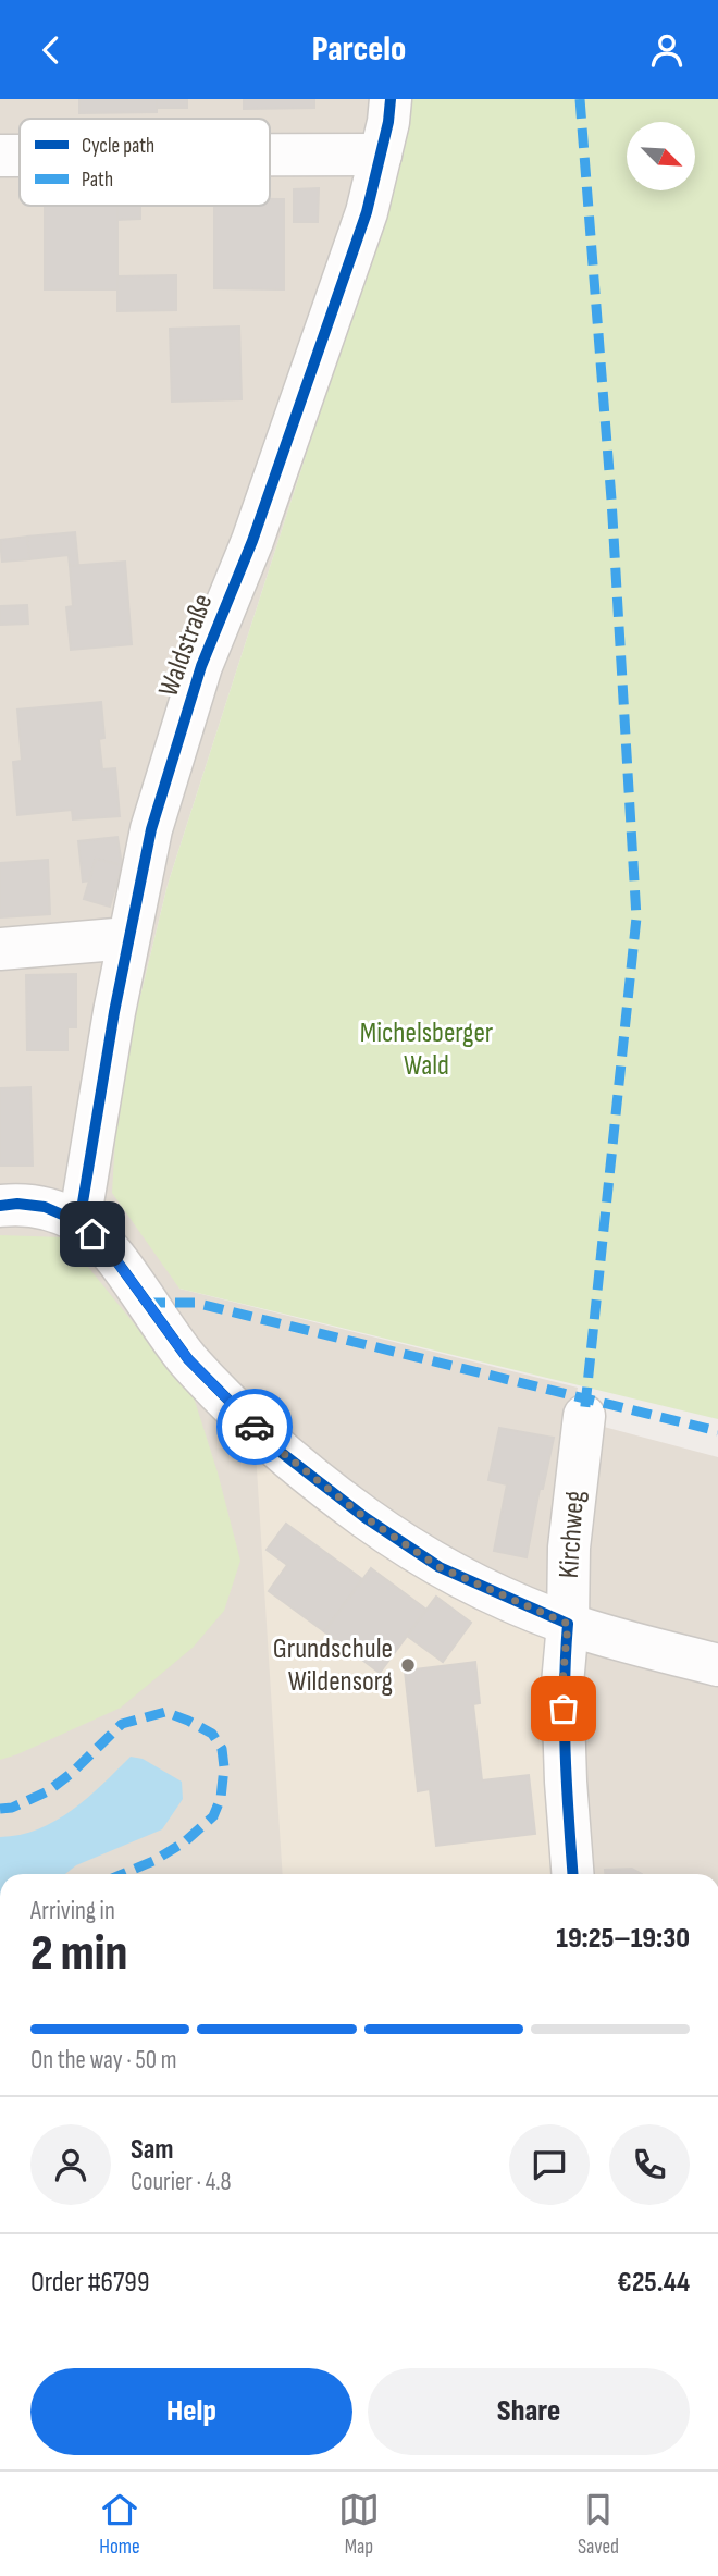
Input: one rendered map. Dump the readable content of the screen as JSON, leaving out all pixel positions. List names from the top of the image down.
{
  "streets": {
    "street": ["Waldstraße", "Kirchweg"]
  },
  "parks": ["Michelsberger Wald"],
  "places": ["Grundschule Wildensorg"],
  "legend": ["Cycle path", "Path"],
  "north": "bottom right",
  "page": {
    "header": "Parcelo",
    "heading": ["2 min", "Arriving in", "19:25–19:30"],
    "panel": [
      "Sam",
      "Courier · 4.8",
      "Order #6799",
      "€25.44"
    ],
    "bar": "On the way · 50 m",
    "buttons": ["Help", "Share"],
    "tabs": ["Home", "Map", "Saved"]
  }
}
